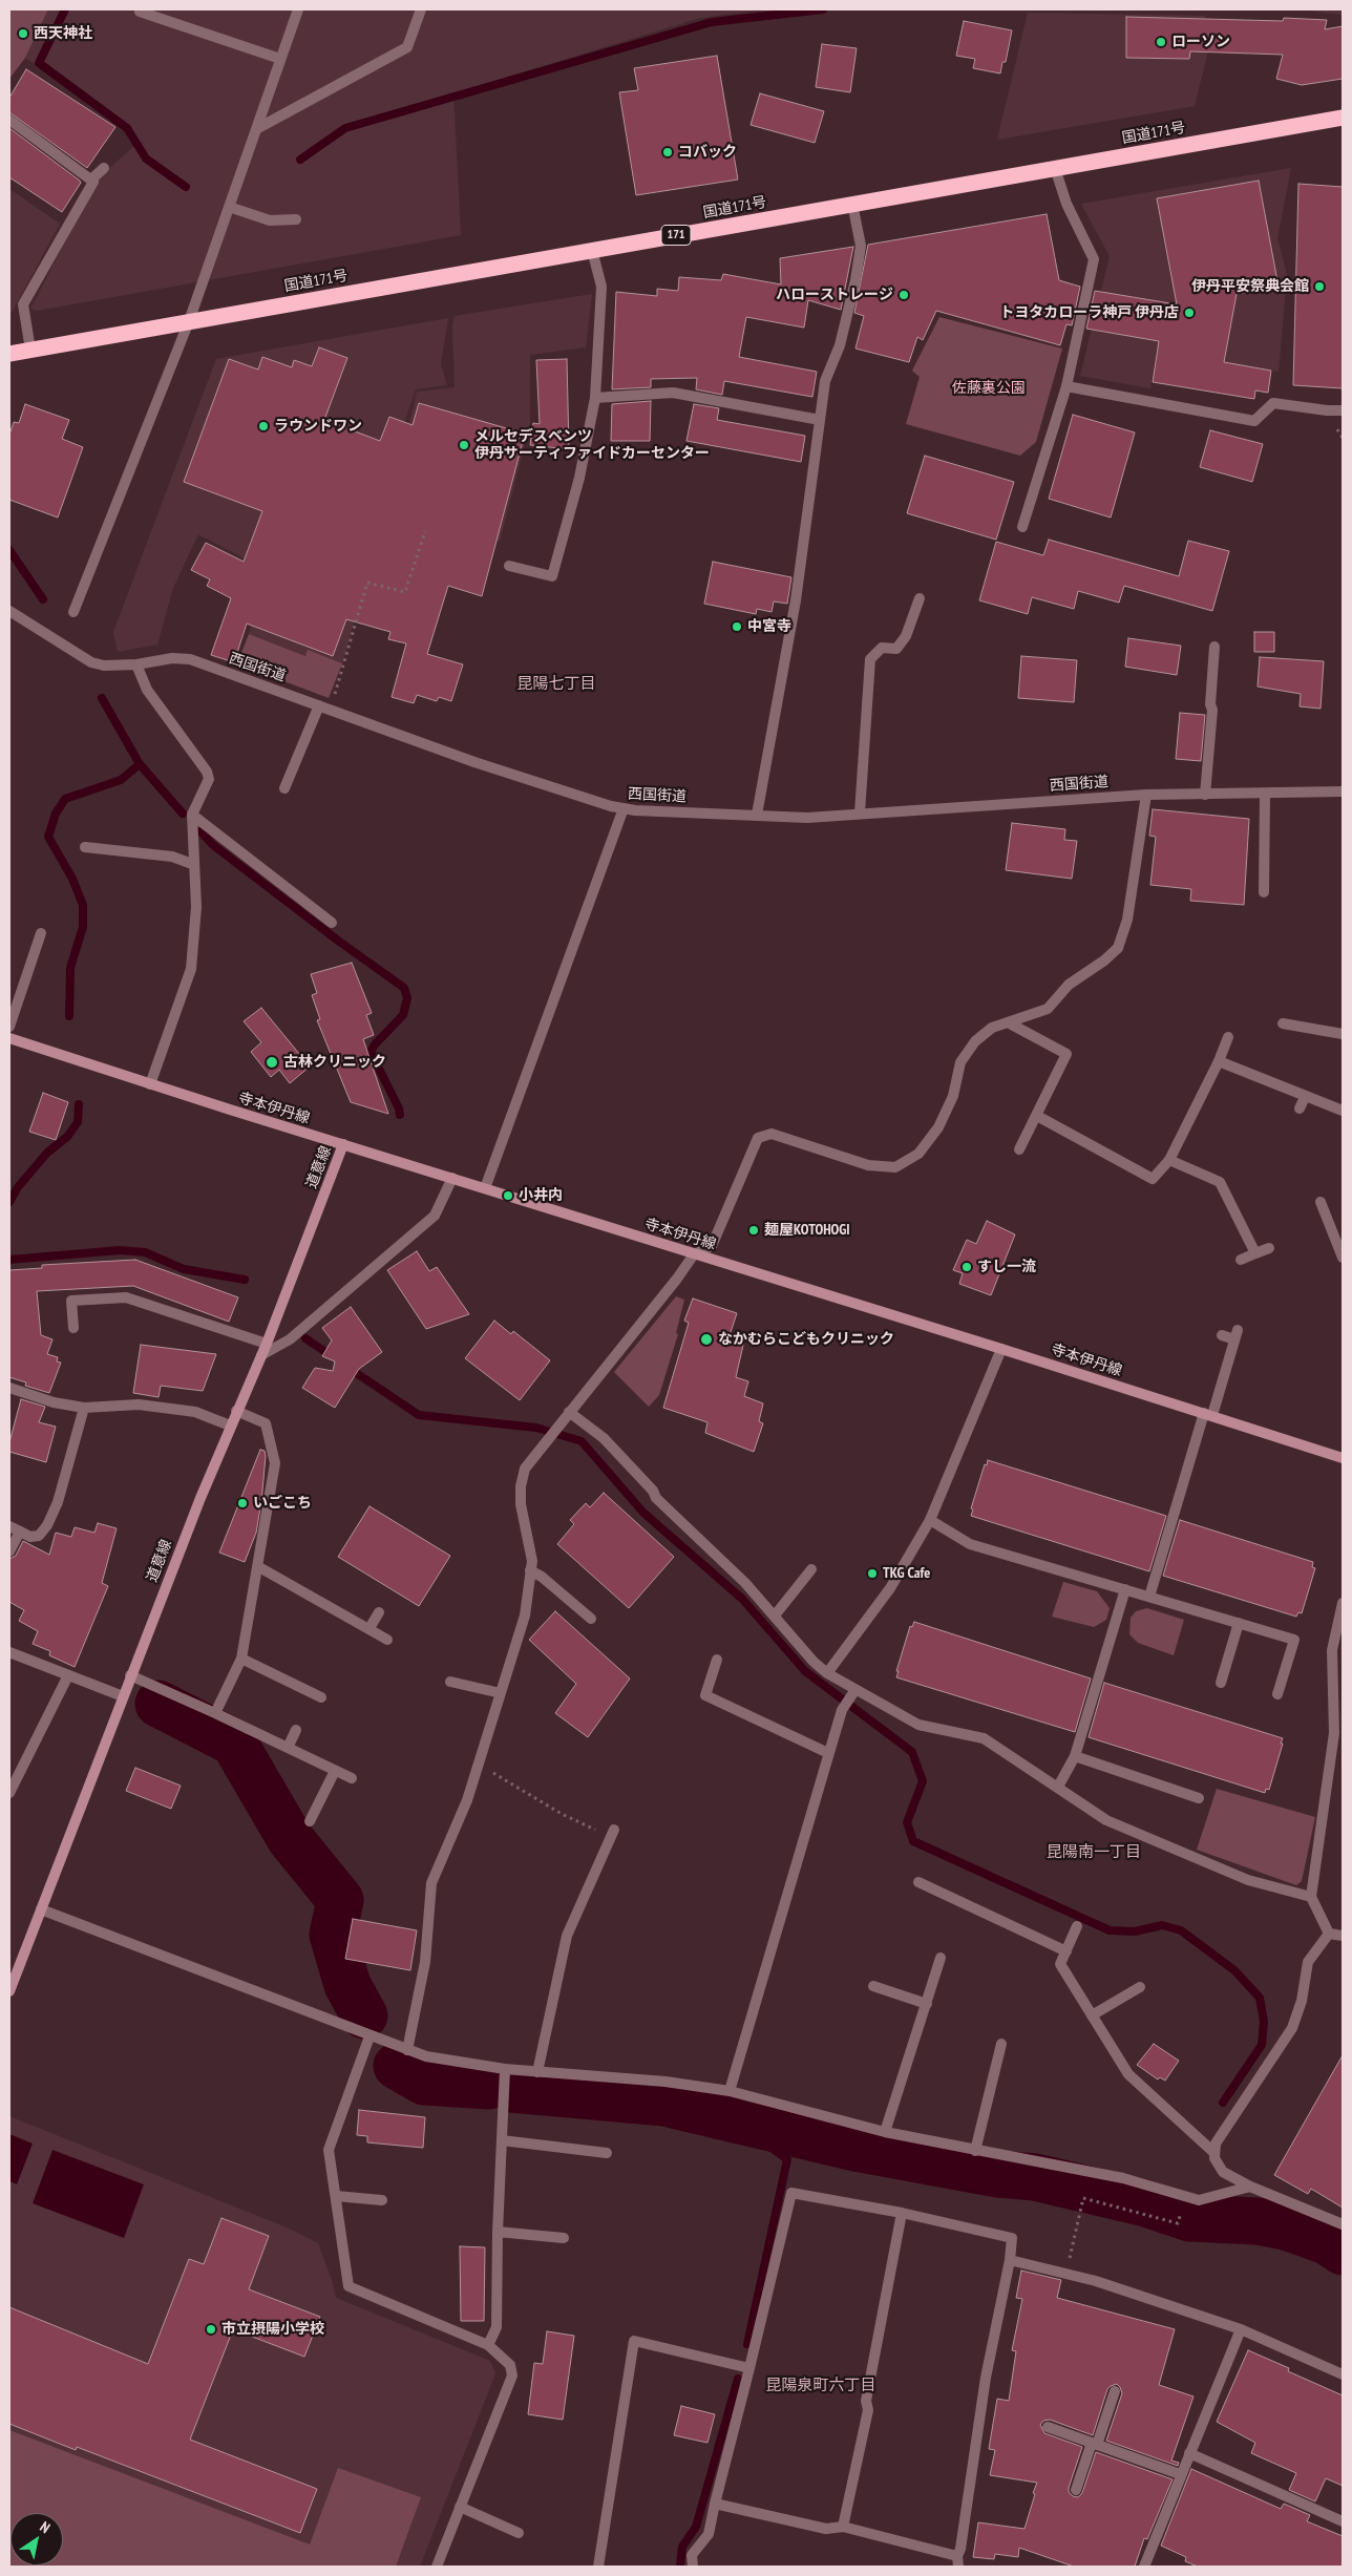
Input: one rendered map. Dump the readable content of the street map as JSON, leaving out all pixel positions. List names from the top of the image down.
{
  "streets": {
    "highway": ["国道171号", "171"],
    "main road": ["寺本伊丹線", "道意線"],
    "street": ["西国街道"]
  },
  "crossings": [
    ["寺本伊丹線", "道意線"]
  ],
  "districts": ["昆陽七丁目", "昆陽南一丁目", "昆陽泉町六丁目"],
  "parks": ["佐藤裏公園"],
  "places": [
    "西天神社",
    "ローソン",
    "コバック",
    "伊丹平安祭典会館",
    "ハローストレージ",
    "トヨタカローラ神戸 伊丹店",
    "ラウンドワン",
    "メルセデスベンツ 伊丹サーティファイドカーセンター",
    "中宮寺",
    "古林クリニック",
    "小井内",
    "麺屋KOTOHOGI",
    "すし一流",
    "なかむらこどもクリニック",
    "いごこち",
    "TKG Cafe",
    "市立摂陽小学校"
  ],
  "north": "top right"
}
